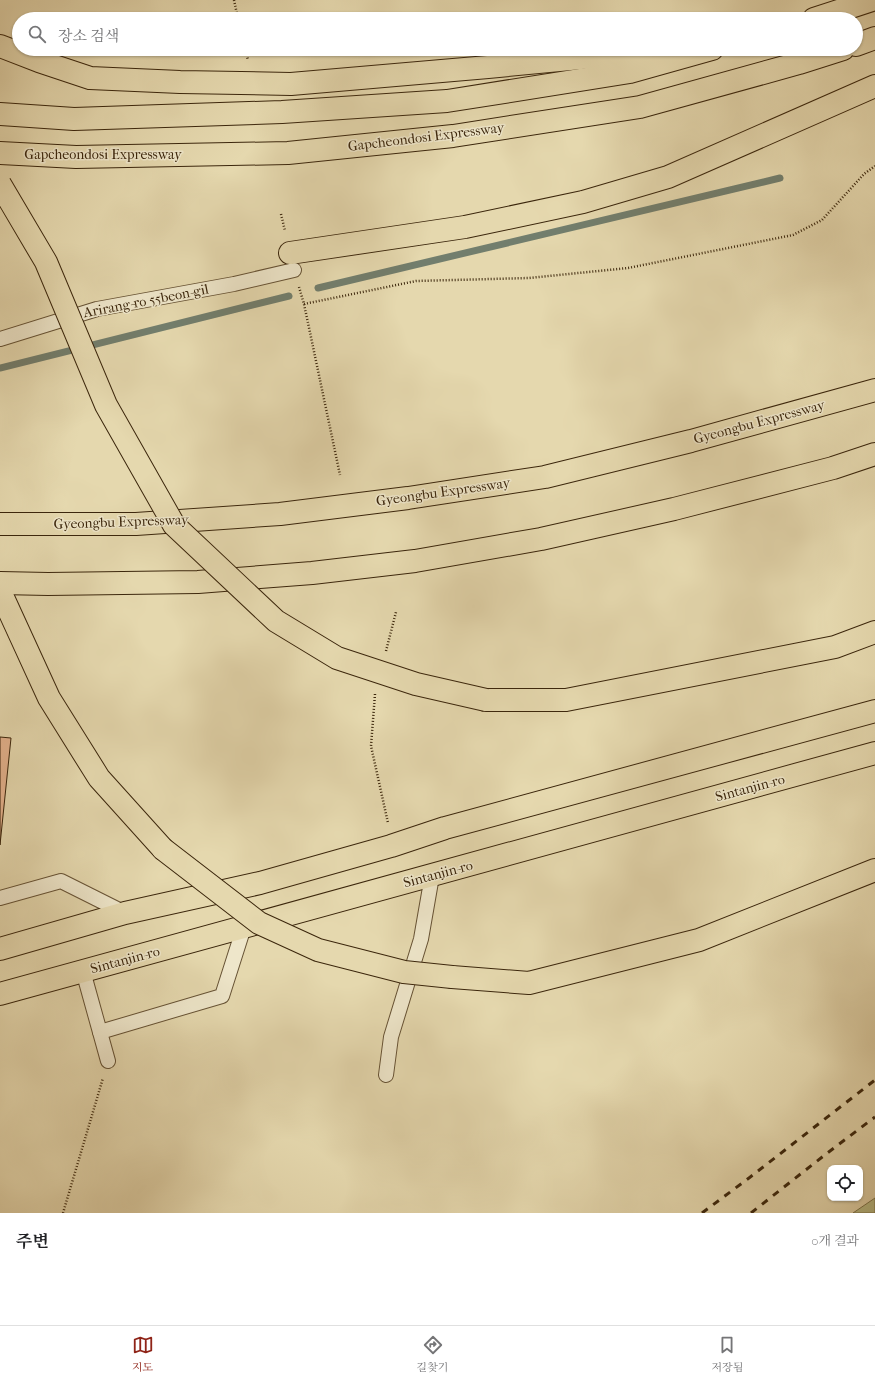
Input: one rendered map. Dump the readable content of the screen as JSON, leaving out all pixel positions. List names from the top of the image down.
{
  "streets": {
    "main road": ["Gapcheondosi Expressway", "Gyeongbu Expressway", "Sintanjin-ro"],
    "lane": ["Arirang-ro 55beon-gil"]
  },
  "page": {
    "search": "장소 검색",
    "heading": ["주변", "0개 결과"],
    "nav": ["지도", "길찾기", "저장됨"]
  }
}
